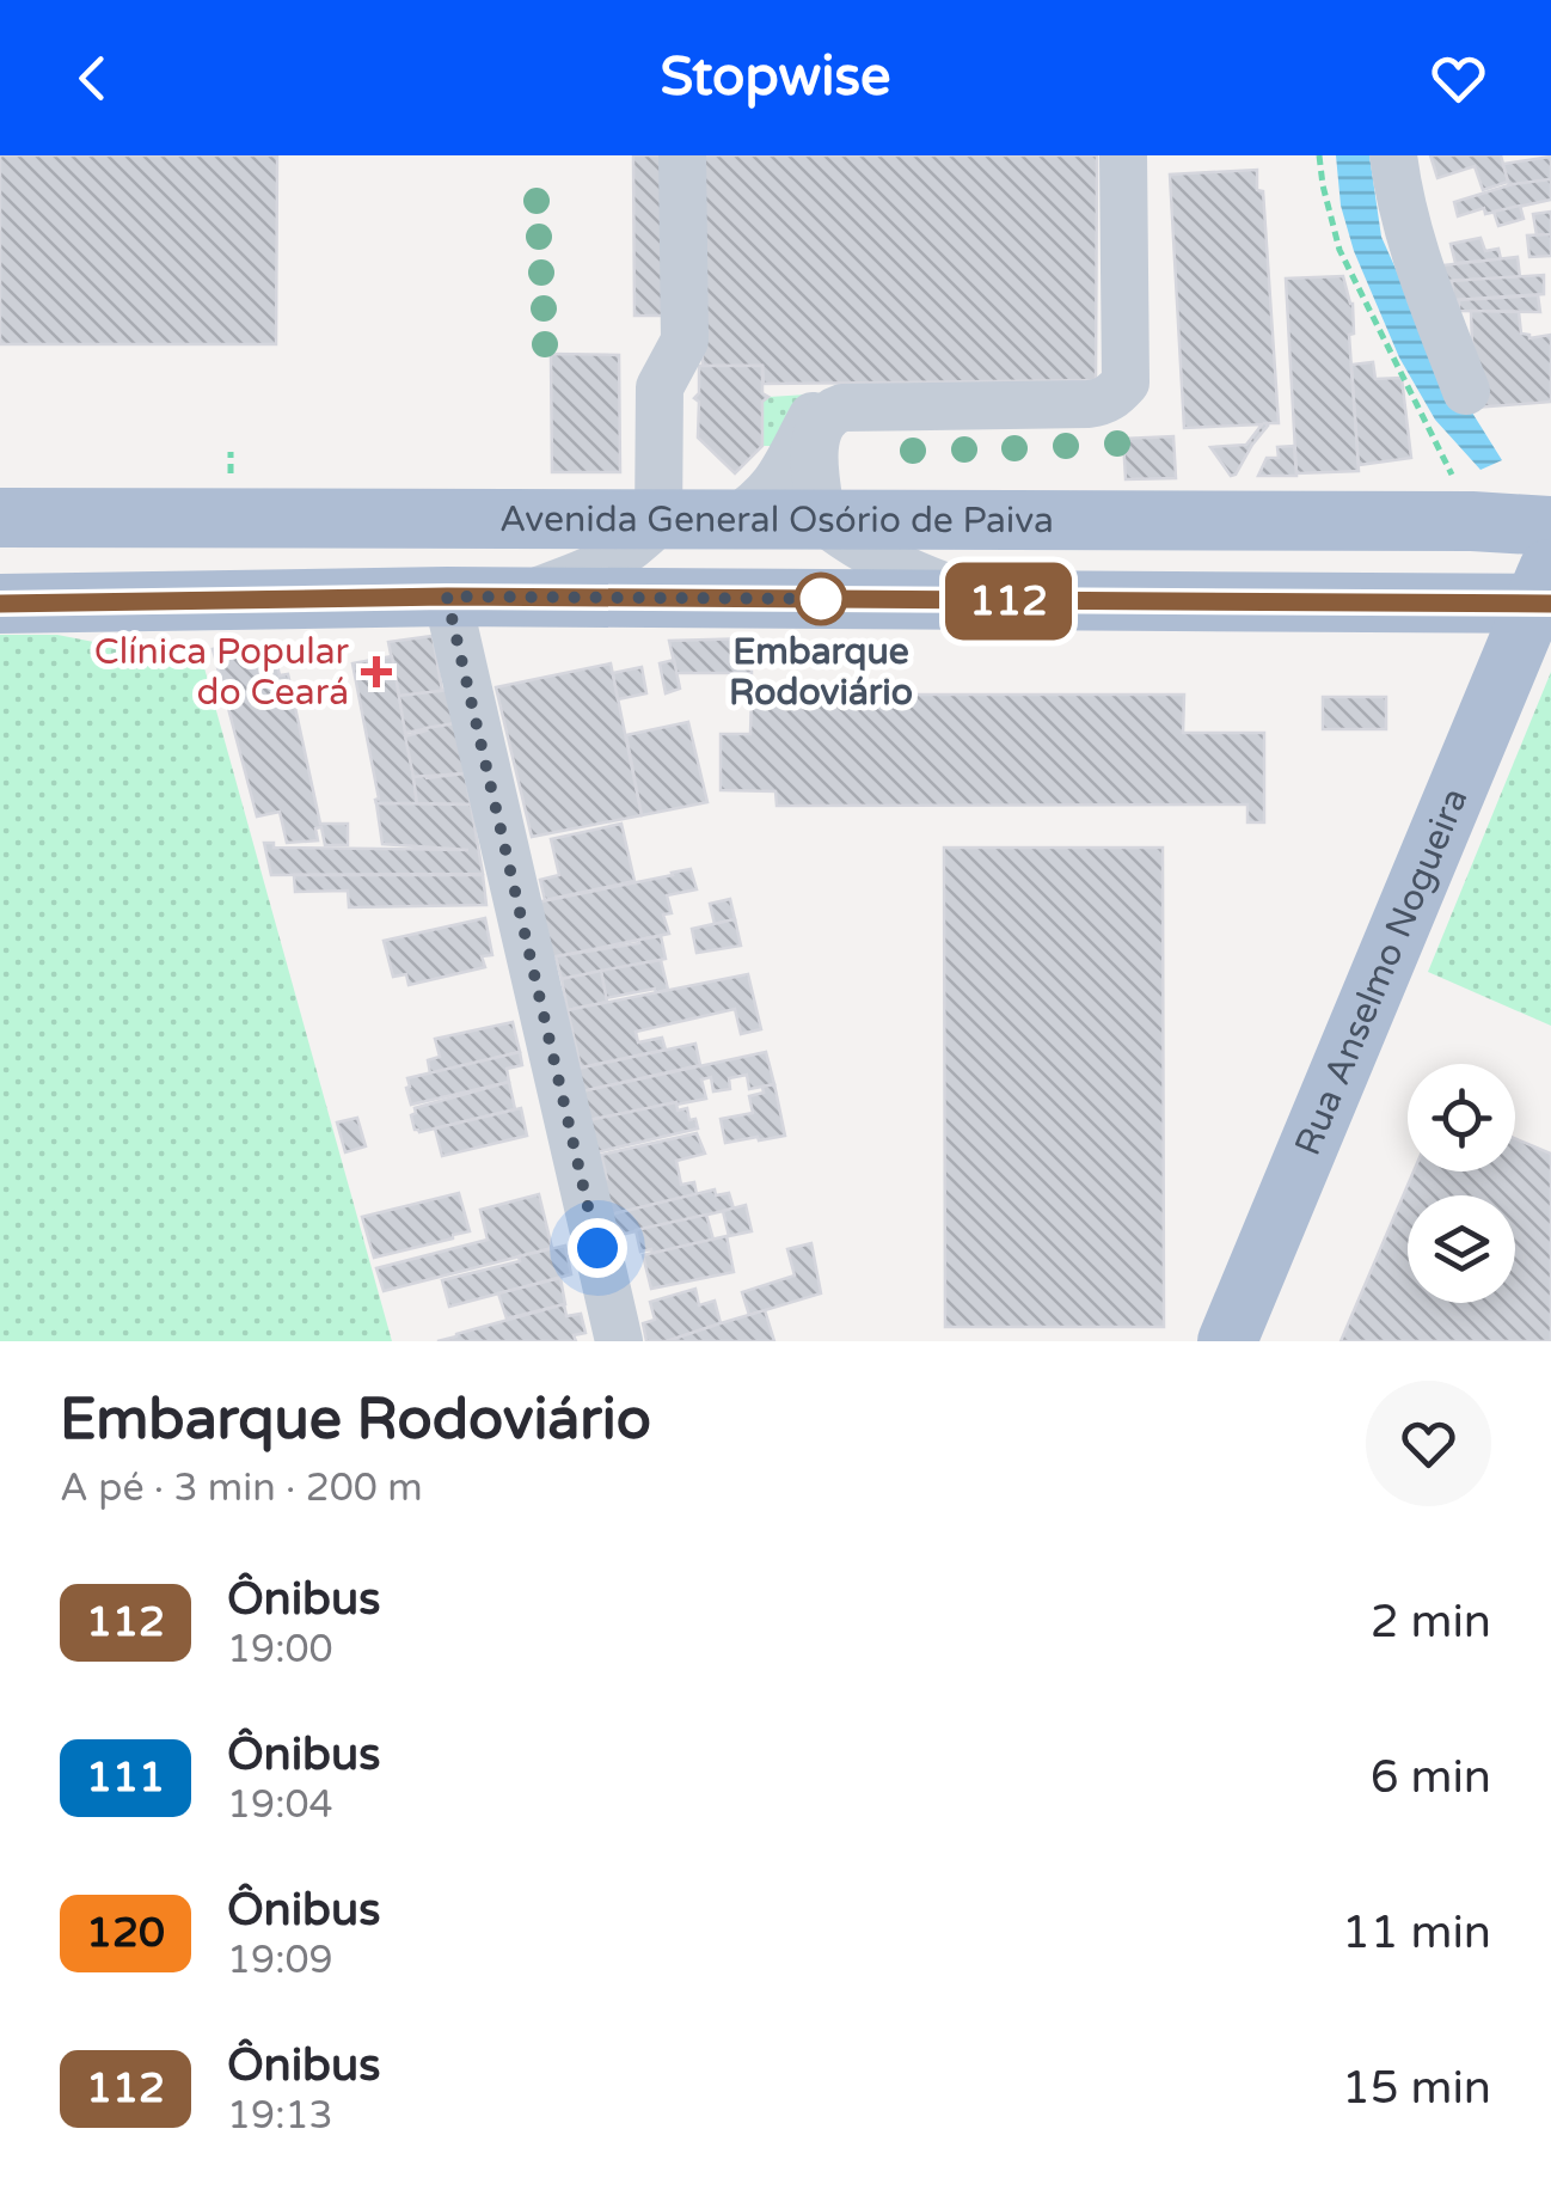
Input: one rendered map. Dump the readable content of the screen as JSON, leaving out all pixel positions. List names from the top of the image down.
{
  "streets": {
    "main road": ["Avenida General Osório de Paiva", "Rua Anselmo Nogueira"]
  },
  "places": {
    "other": ["Embarque Rodoviário"],
    "health": ["Clínica Popular do Ceará"]
  },
  "lines": ["bus line 112"],
  "page": {
    "header": "Stopwise",
    "on_map": "112",
    "heading": ["Embarque Rodoviário", "A pé · 3 min · 200 m"],
    "list": [
      {
        "mark": "112",
        "name": "Ônibus",
        "note": "19:00",
        "value": "2 min"
      },
      {
        "mark": "111",
        "name": "Ônibus",
        "note": "19:04",
        "value": "6 min"
      },
      {
        "mark": "120",
        "name": "Ônibus",
        "note": "19:09",
        "value": "11 min"
      },
      {
        "mark": "112",
        "name": "Ônibus",
        "note": "19:13",
        "value": "15 min"
      }
    ]
  }
}
